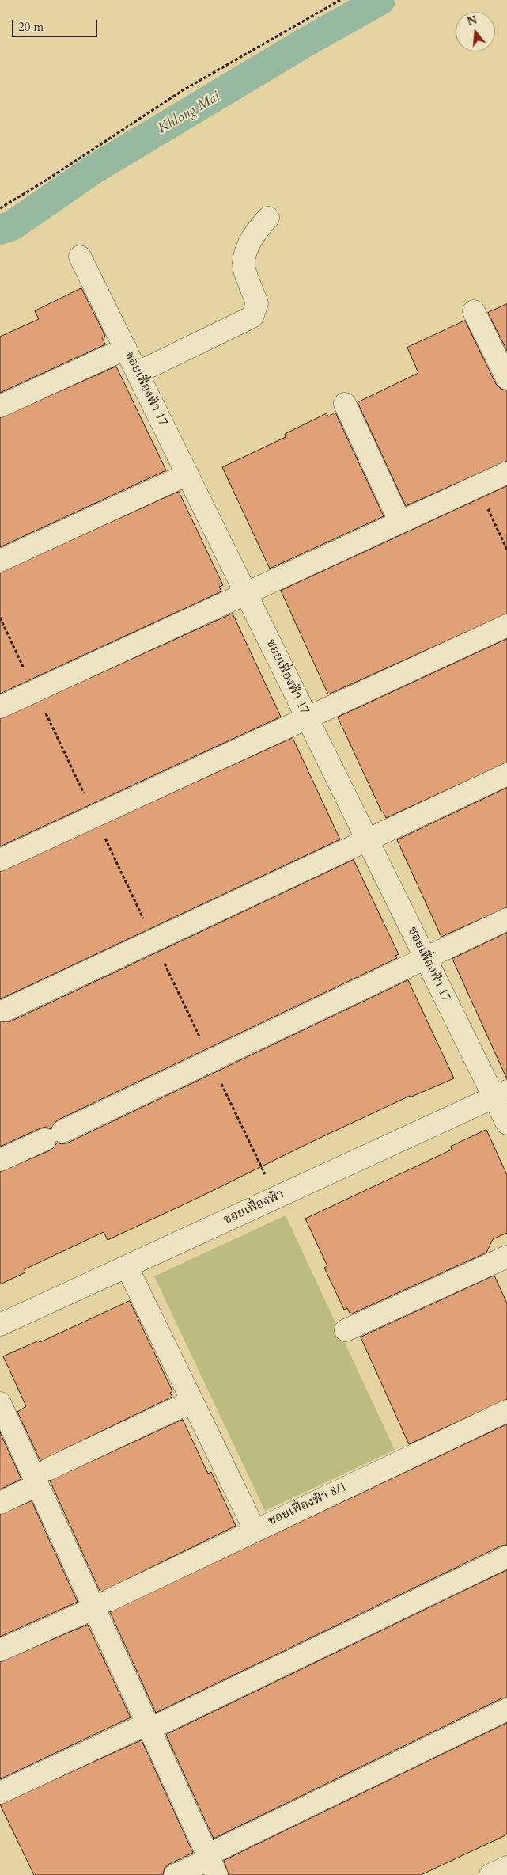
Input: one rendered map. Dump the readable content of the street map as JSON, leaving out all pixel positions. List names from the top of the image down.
{
  "streets": {
    "street": ["ซอยเฟื่องฟ้า 17", "ซอยเฟื่องฟ้า", "ซอยเฟื่องฟ้า 8/1"]
  },
  "crossings": [
    ["ซอยเฟื่องฟ้า 17", "ซอยเฟื่องฟ้า"]
  ],
  "water": ["Khlong Mai"],
  "scale_bar": "20 m",
  "north": "top"
}
